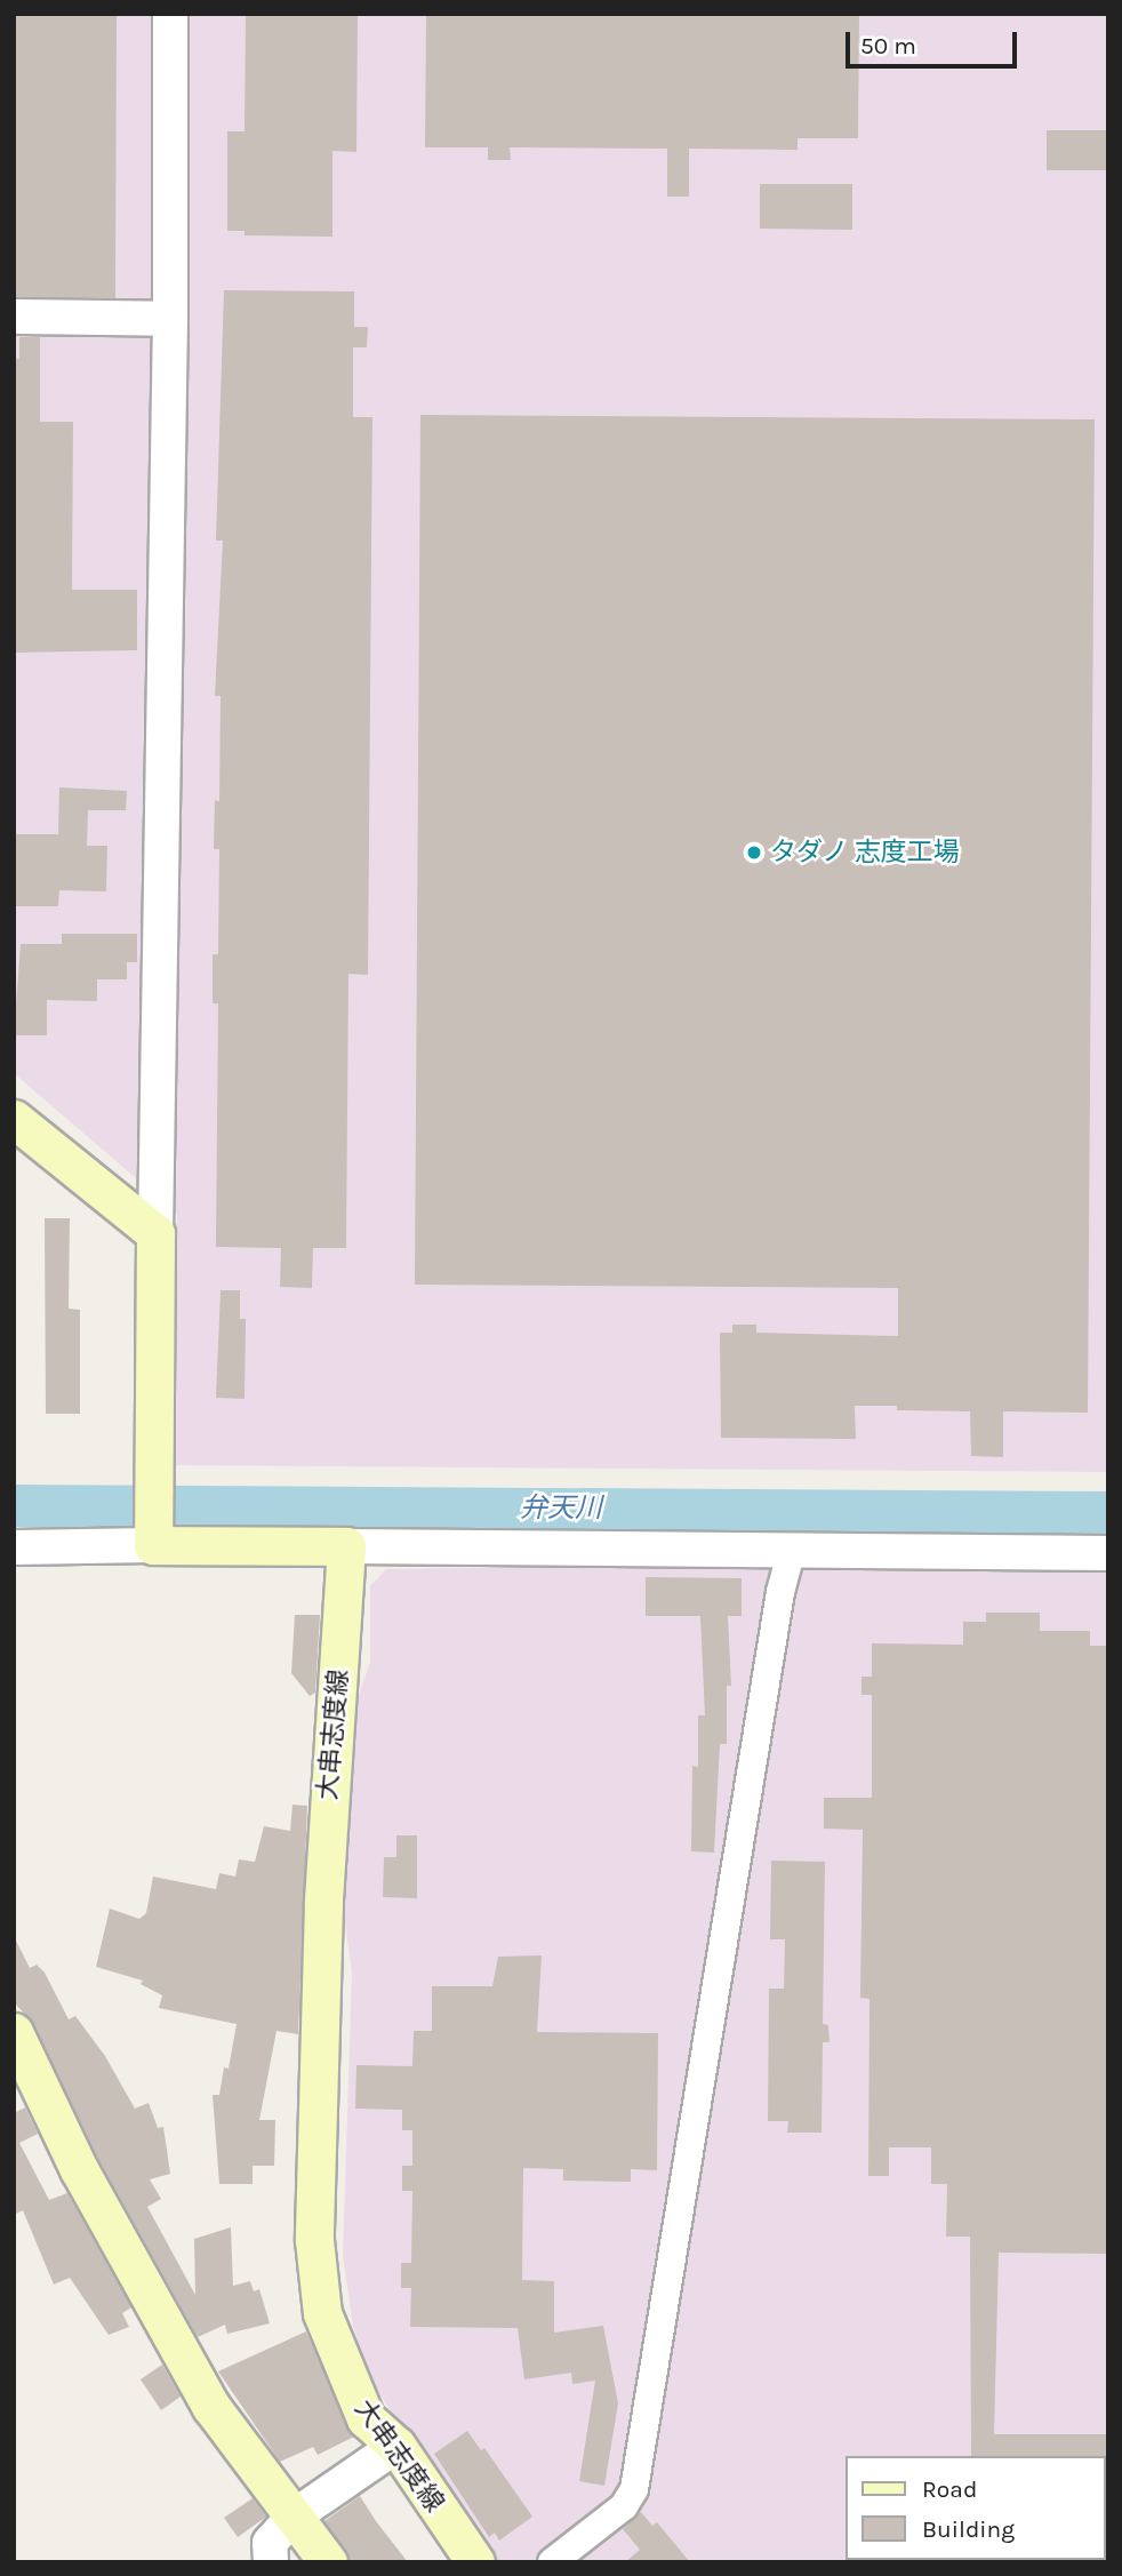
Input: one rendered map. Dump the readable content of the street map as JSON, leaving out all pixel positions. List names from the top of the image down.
{
  "streets": {
    "main road": ["大串志度線"]
  },
  "water": ["弁天川"],
  "places": ["タダノ 志度工場"],
  "legend": ["Road", "Building"],
  "scale_bar": "50 m"
}
